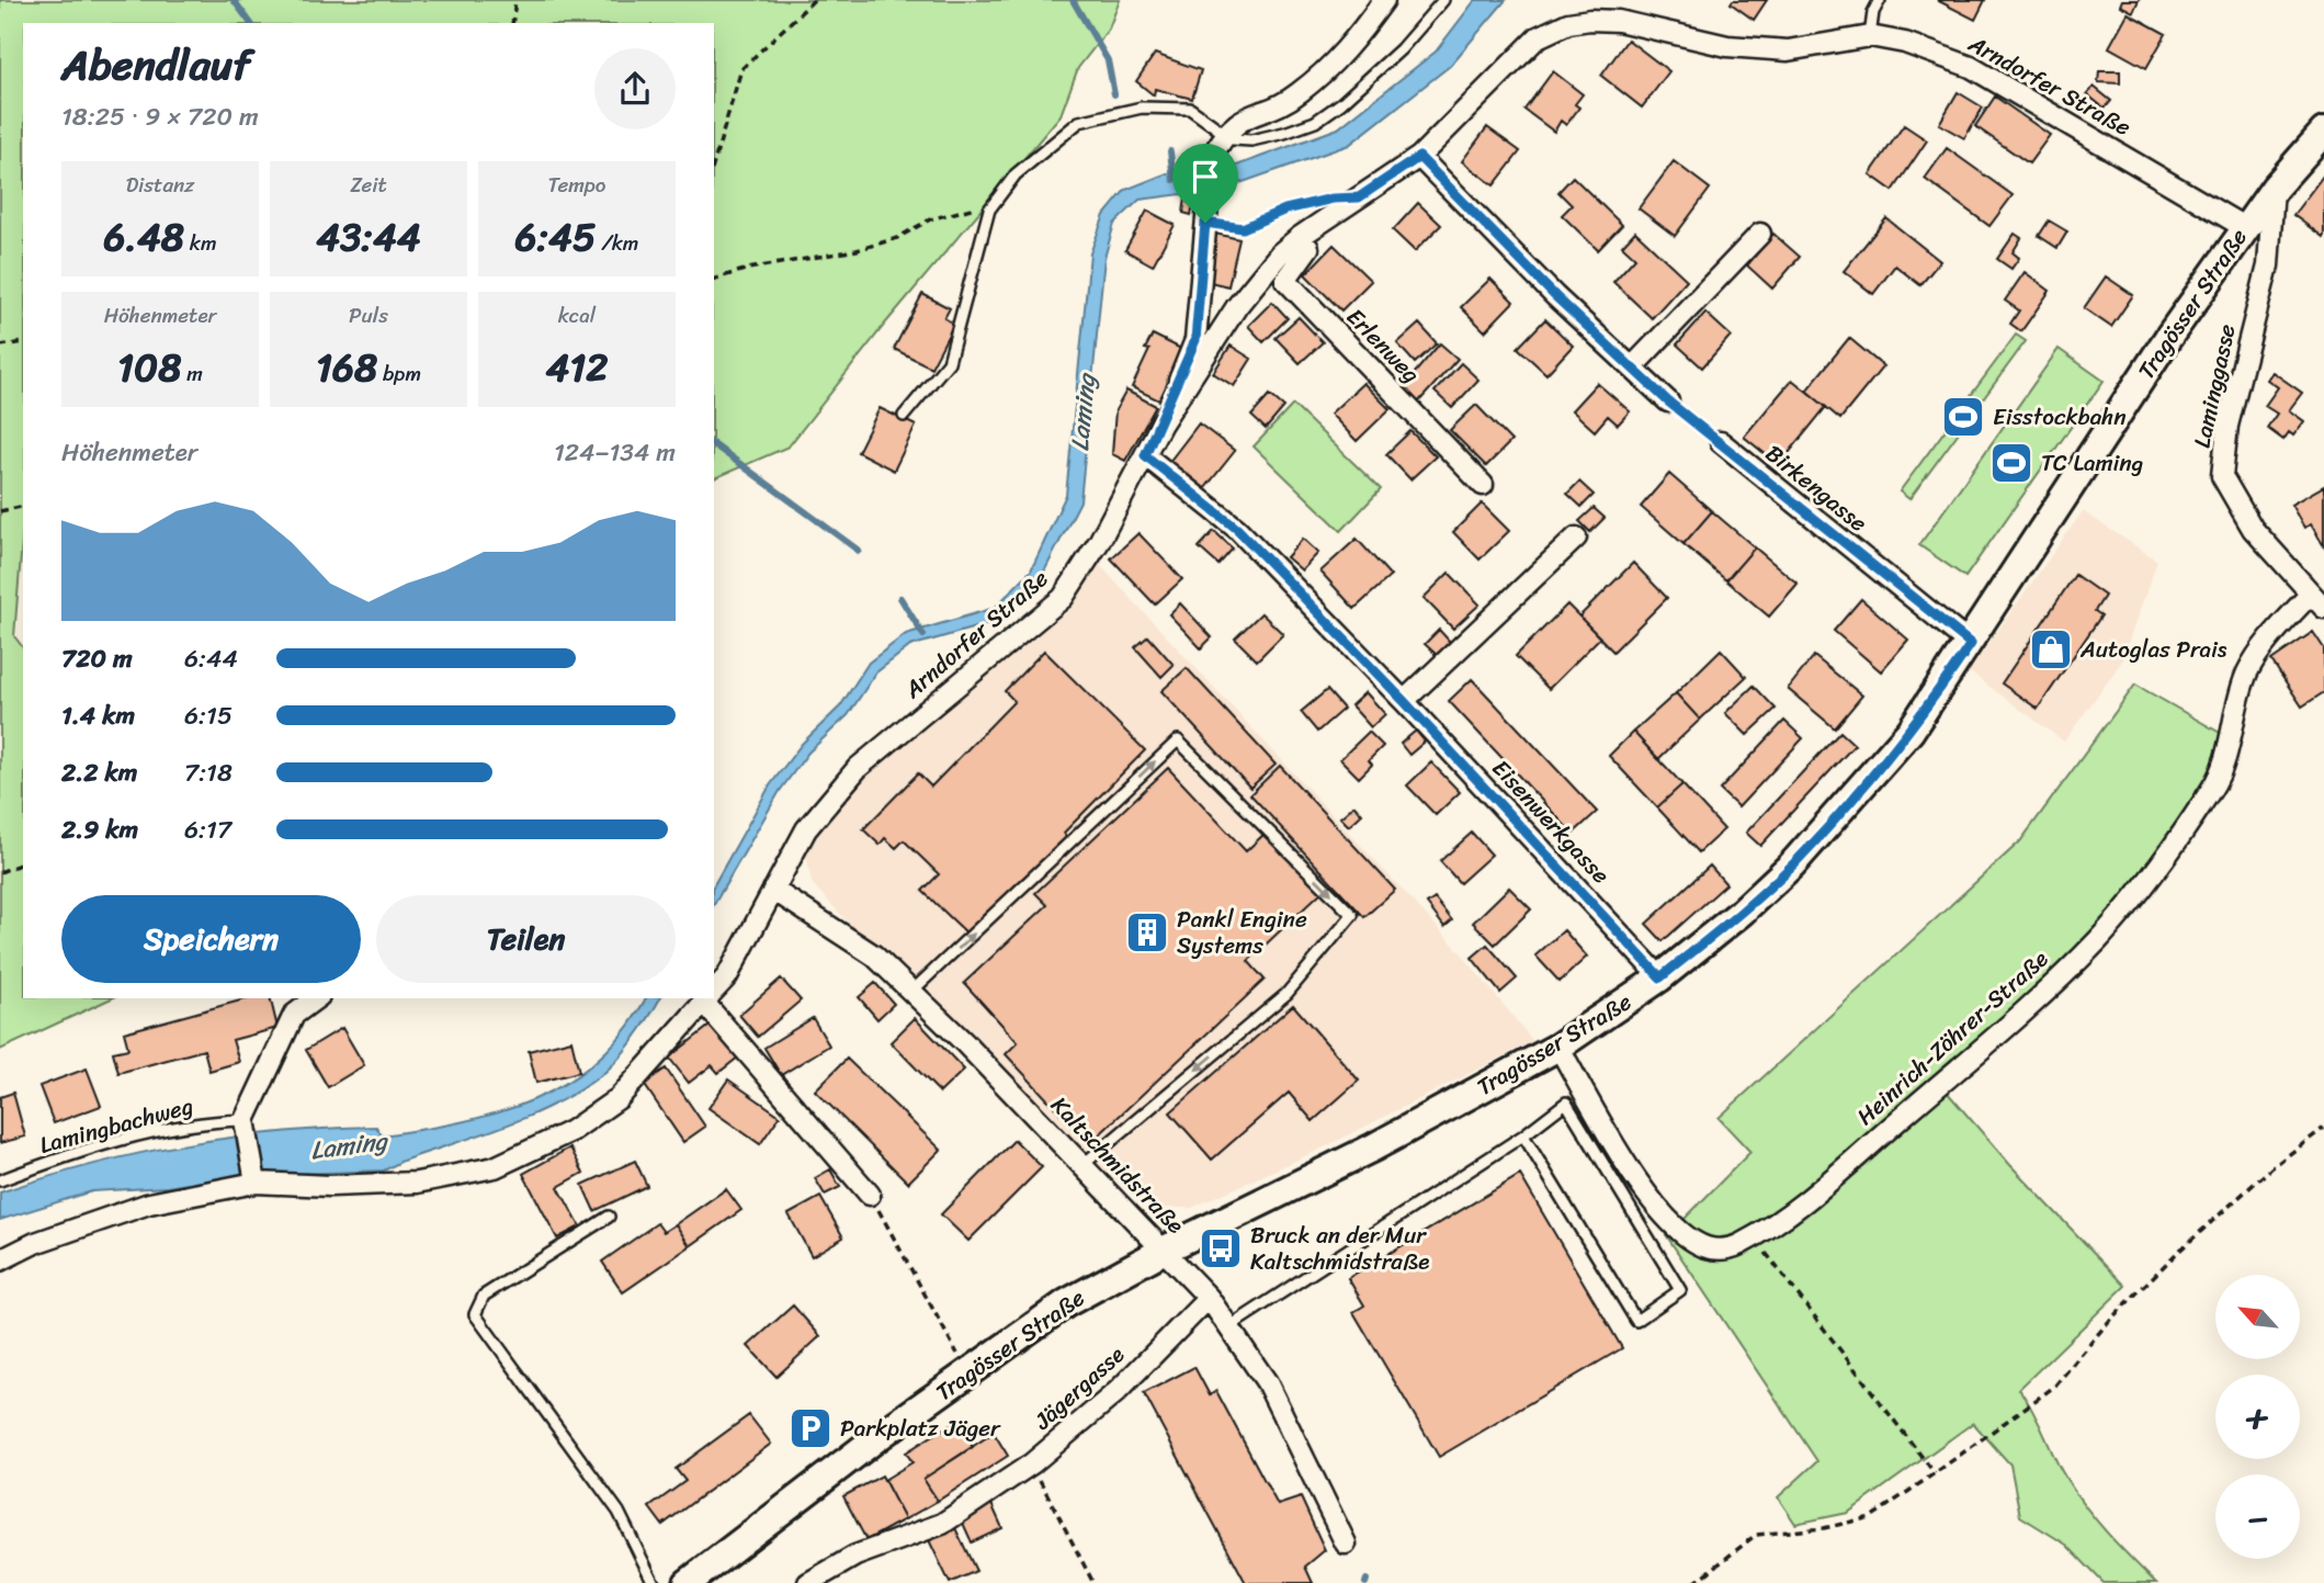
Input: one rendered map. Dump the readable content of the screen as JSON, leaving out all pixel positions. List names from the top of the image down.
{
  "streets": {
    "main road": ["Tragösser Straße"],
    "street": [
      "Arndorfer Straße",
      "Erlenweg",
      "Laminggasse",
      "Birkengasse",
      "Eisenwerkgasse",
      "Heinrich-Zöhrer-Straße",
      "Kaltschmidstraße",
      "Jägergasse"
    ],
    "lane": ["Lamingbachweg"]
  },
  "crossings": [
    ["Arndorfer Straße", "Tragösser Straße"],
    ["Arndorfer Straße", "Erlenweg"],
    ["Arndorfer Straße", "Eisenwerkgasse"],
    ["Arndorfer Straße", "Kaltschmidstraße"],
    ["Tragösser Straße", "Laminggasse"],
    ["Tragösser Straße", "Birkengasse"],
    ["Tragösser Straße", "Eisenwerkgasse"],
    ["Tragösser Straße", "Heinrich-Zöhrer-Straße"],
    ["Tragösser Straße", "Kaltschmidstraße"],
    ["Laminggasse", "Heinrich-Zöhrer-Straße"],
    ["Kaltschmidstraße", "Jägergasse"]
  ],
  "water": ["Laming"],
  "places": {
    "sports": ["Eisstockbahn", "TC Laming"],
    "shop": ["Autoglas Prais"],
    "building": ["Pankl Engine Systems"],
    "bus stop": ["Bruck an der Mur Kaltschmidstraße"],
    "parking": ["Parkplatz Jäger"]
  },
  "north": "top left",
  "page": {
    "heading": ["Abendlauf", "18:25 · 9 × 720 m"],
    "stats": [
      ["Distanz", "6.48 km"],
      ["Zeit", "43:44"],
      ["Tempo", "6:45 /km"],
      ["Höhenmeter", "108 m"],
      ["Puls", "168 bpm"],
      ["kcal", "412"]
    ],
    "chart": ["Höhenmeter", "124–134 m"],
    "list": [
      {
        "name": "720 m",
        "note": "6:44"
      },
      {
        "name": "1.4 km",
        "note": "6:15"
      },
      {
        "name": "2.2 km",
        "note": "7:18"
      },
      {
        "name": "2.9 km",
        "note": "6:17"
      }
    ],
    "buttons": ["Speichern", "Teilen"],
    "map_buttons": ["+", "−"]
  }
}
